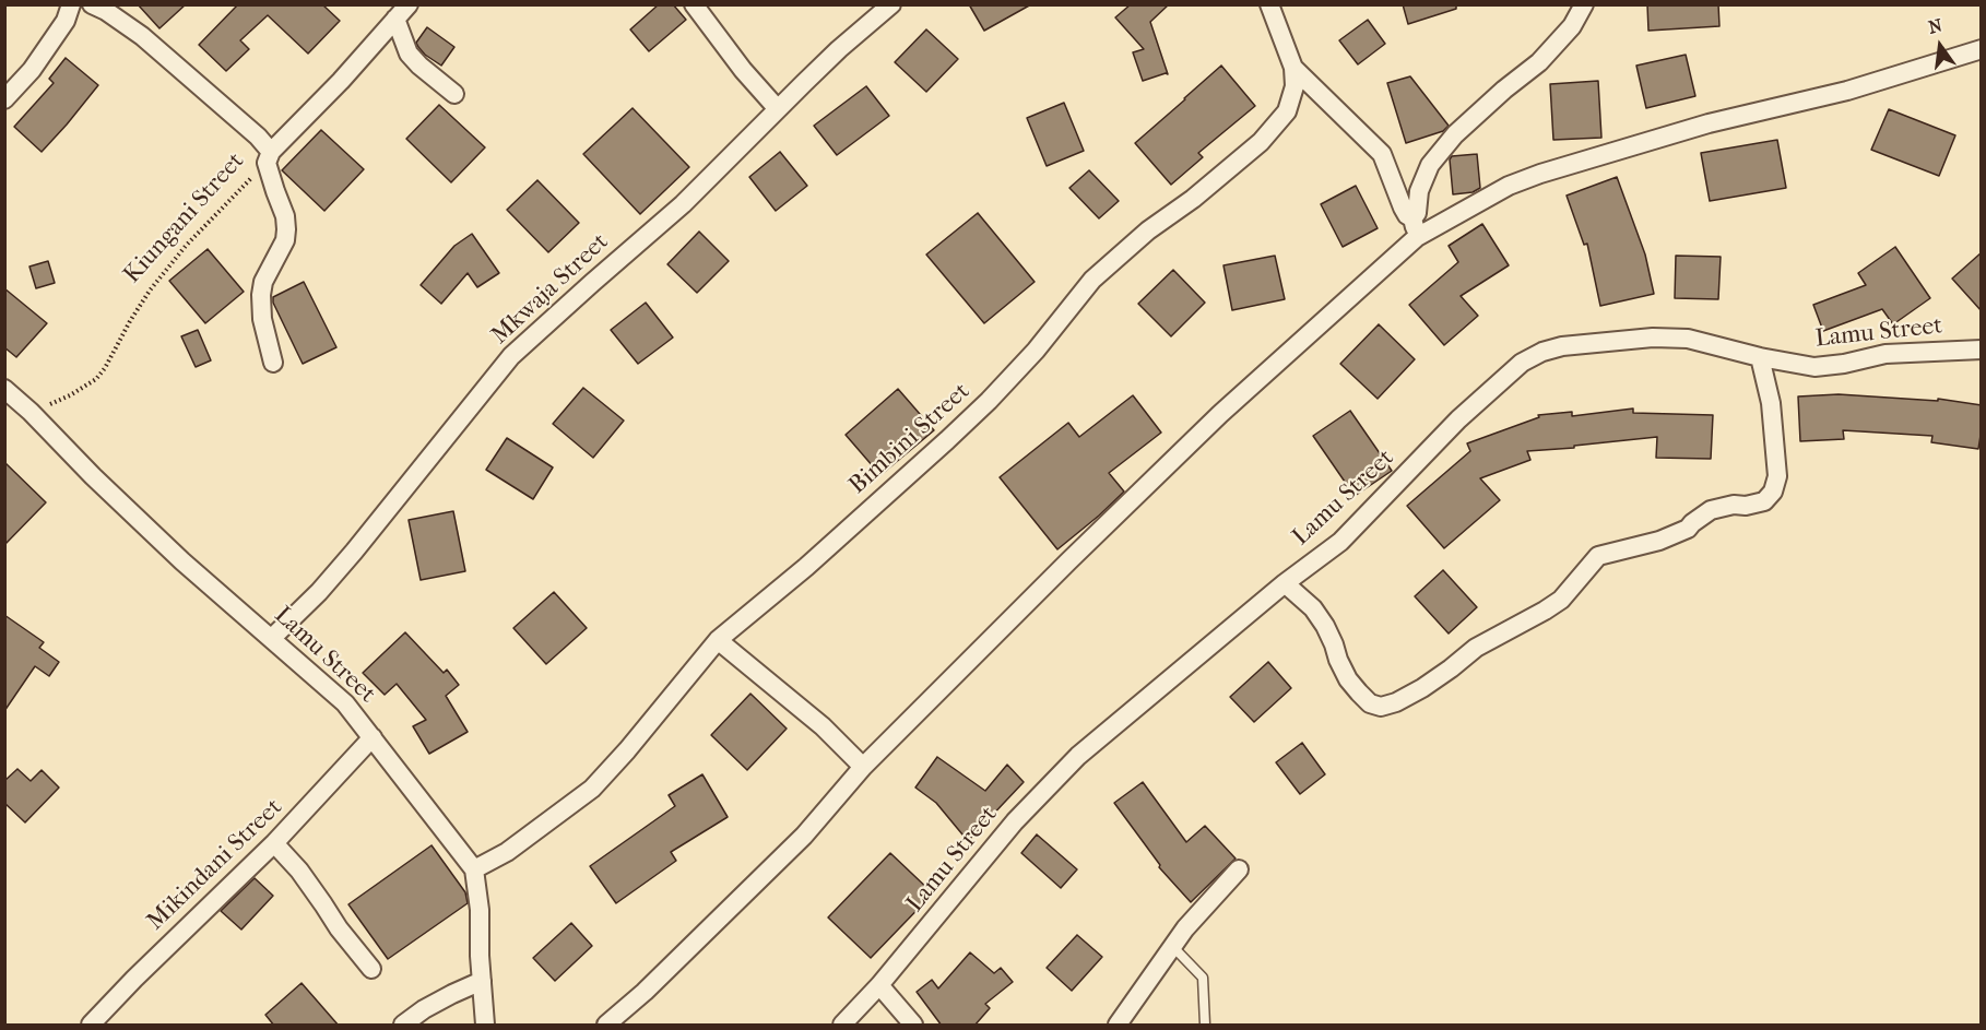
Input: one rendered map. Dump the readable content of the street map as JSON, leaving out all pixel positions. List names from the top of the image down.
{
  "streets": {
    "street": [
      "Kiungani Street",
      "Mkwaja Street",
      "Lamu Street",
      "Bimbini Street",
      "Mikindani Street"
    ]
  },
  "crossings": [
    ["Kiungani Street", "Lamu Street"],
    ["Mkwaja Street", "Lamu Street"],
    ["Lamu Street", "Bimbini Street"],
    ["Lamu Street", "Mikindani Street"]
  ],
  "north": "top"
}
